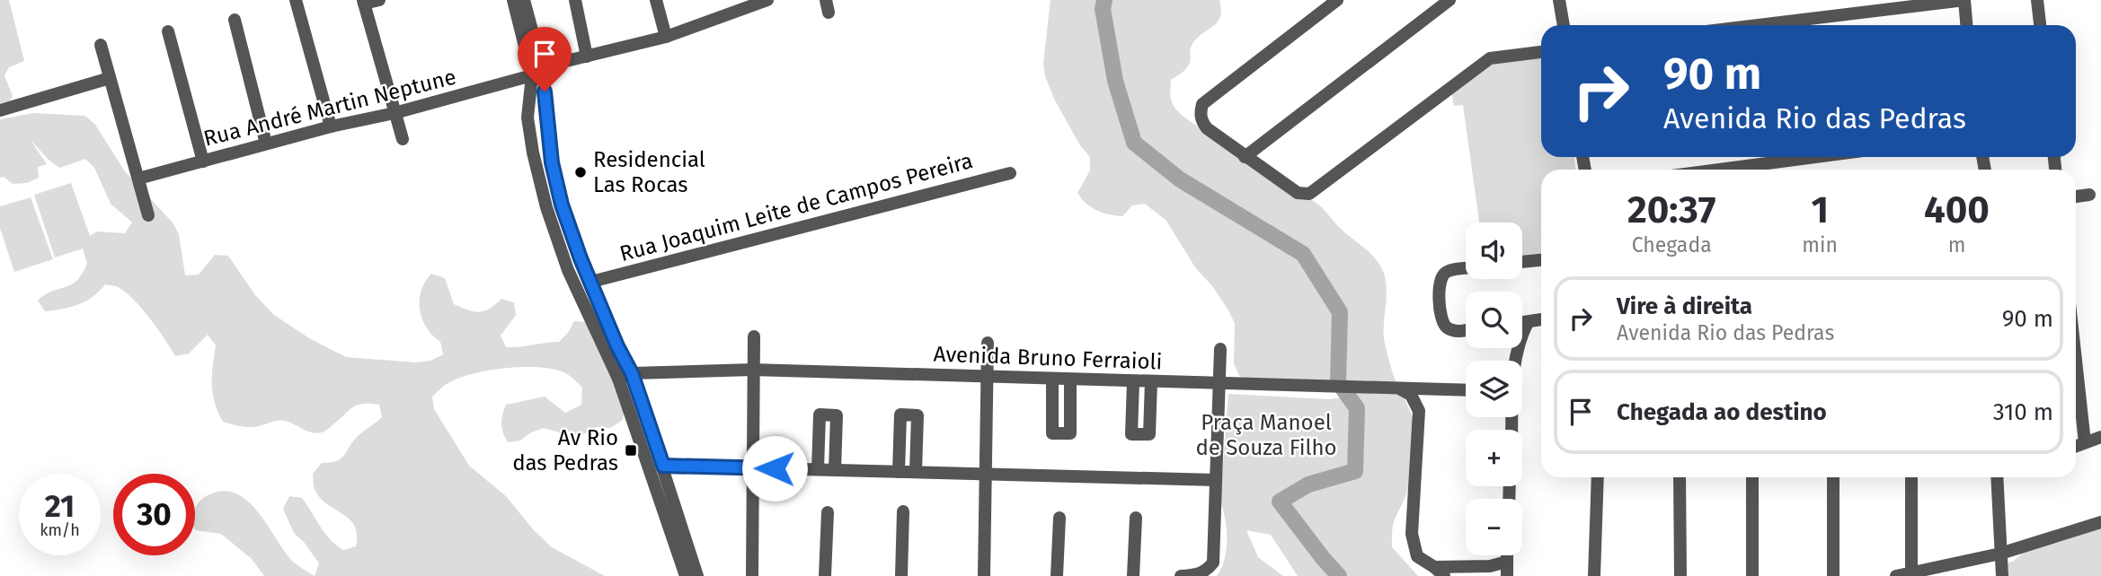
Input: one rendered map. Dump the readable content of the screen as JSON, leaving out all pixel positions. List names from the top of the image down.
{
  "streets": {
    "street": ["Rua André Martin Neptune", "Rua Joaquim Leite de Campos Pereira", "Avenida Bruno Ferraioli"]
  },
  "parks": ["Praça Manoel de Souza Filho"],
  "places": {
    "other": ["Residencial Las Rocas"],
    "transit": ["Av Rio das Pedras"]
  },
  "page": {
    "turn": ["90 m", "Avenida Rio das Pedras"],
    "eta": [
      "20:37",
      "Chegada",
      "1",
      "min",
      "400",
      "m"
    ],
    "map_buttons": ["+", "−"],
    "list": [
      {
        "name": "Vire à direita",
        "note": "Avenida Rio das Pedras",
        "value": "90 m"
      },
      {
        "name": "Chegada ao destino",
        "value": "310 m"
      }
    ],
    "speed": "21 km/h",
    "limit": "30"
  }
}
